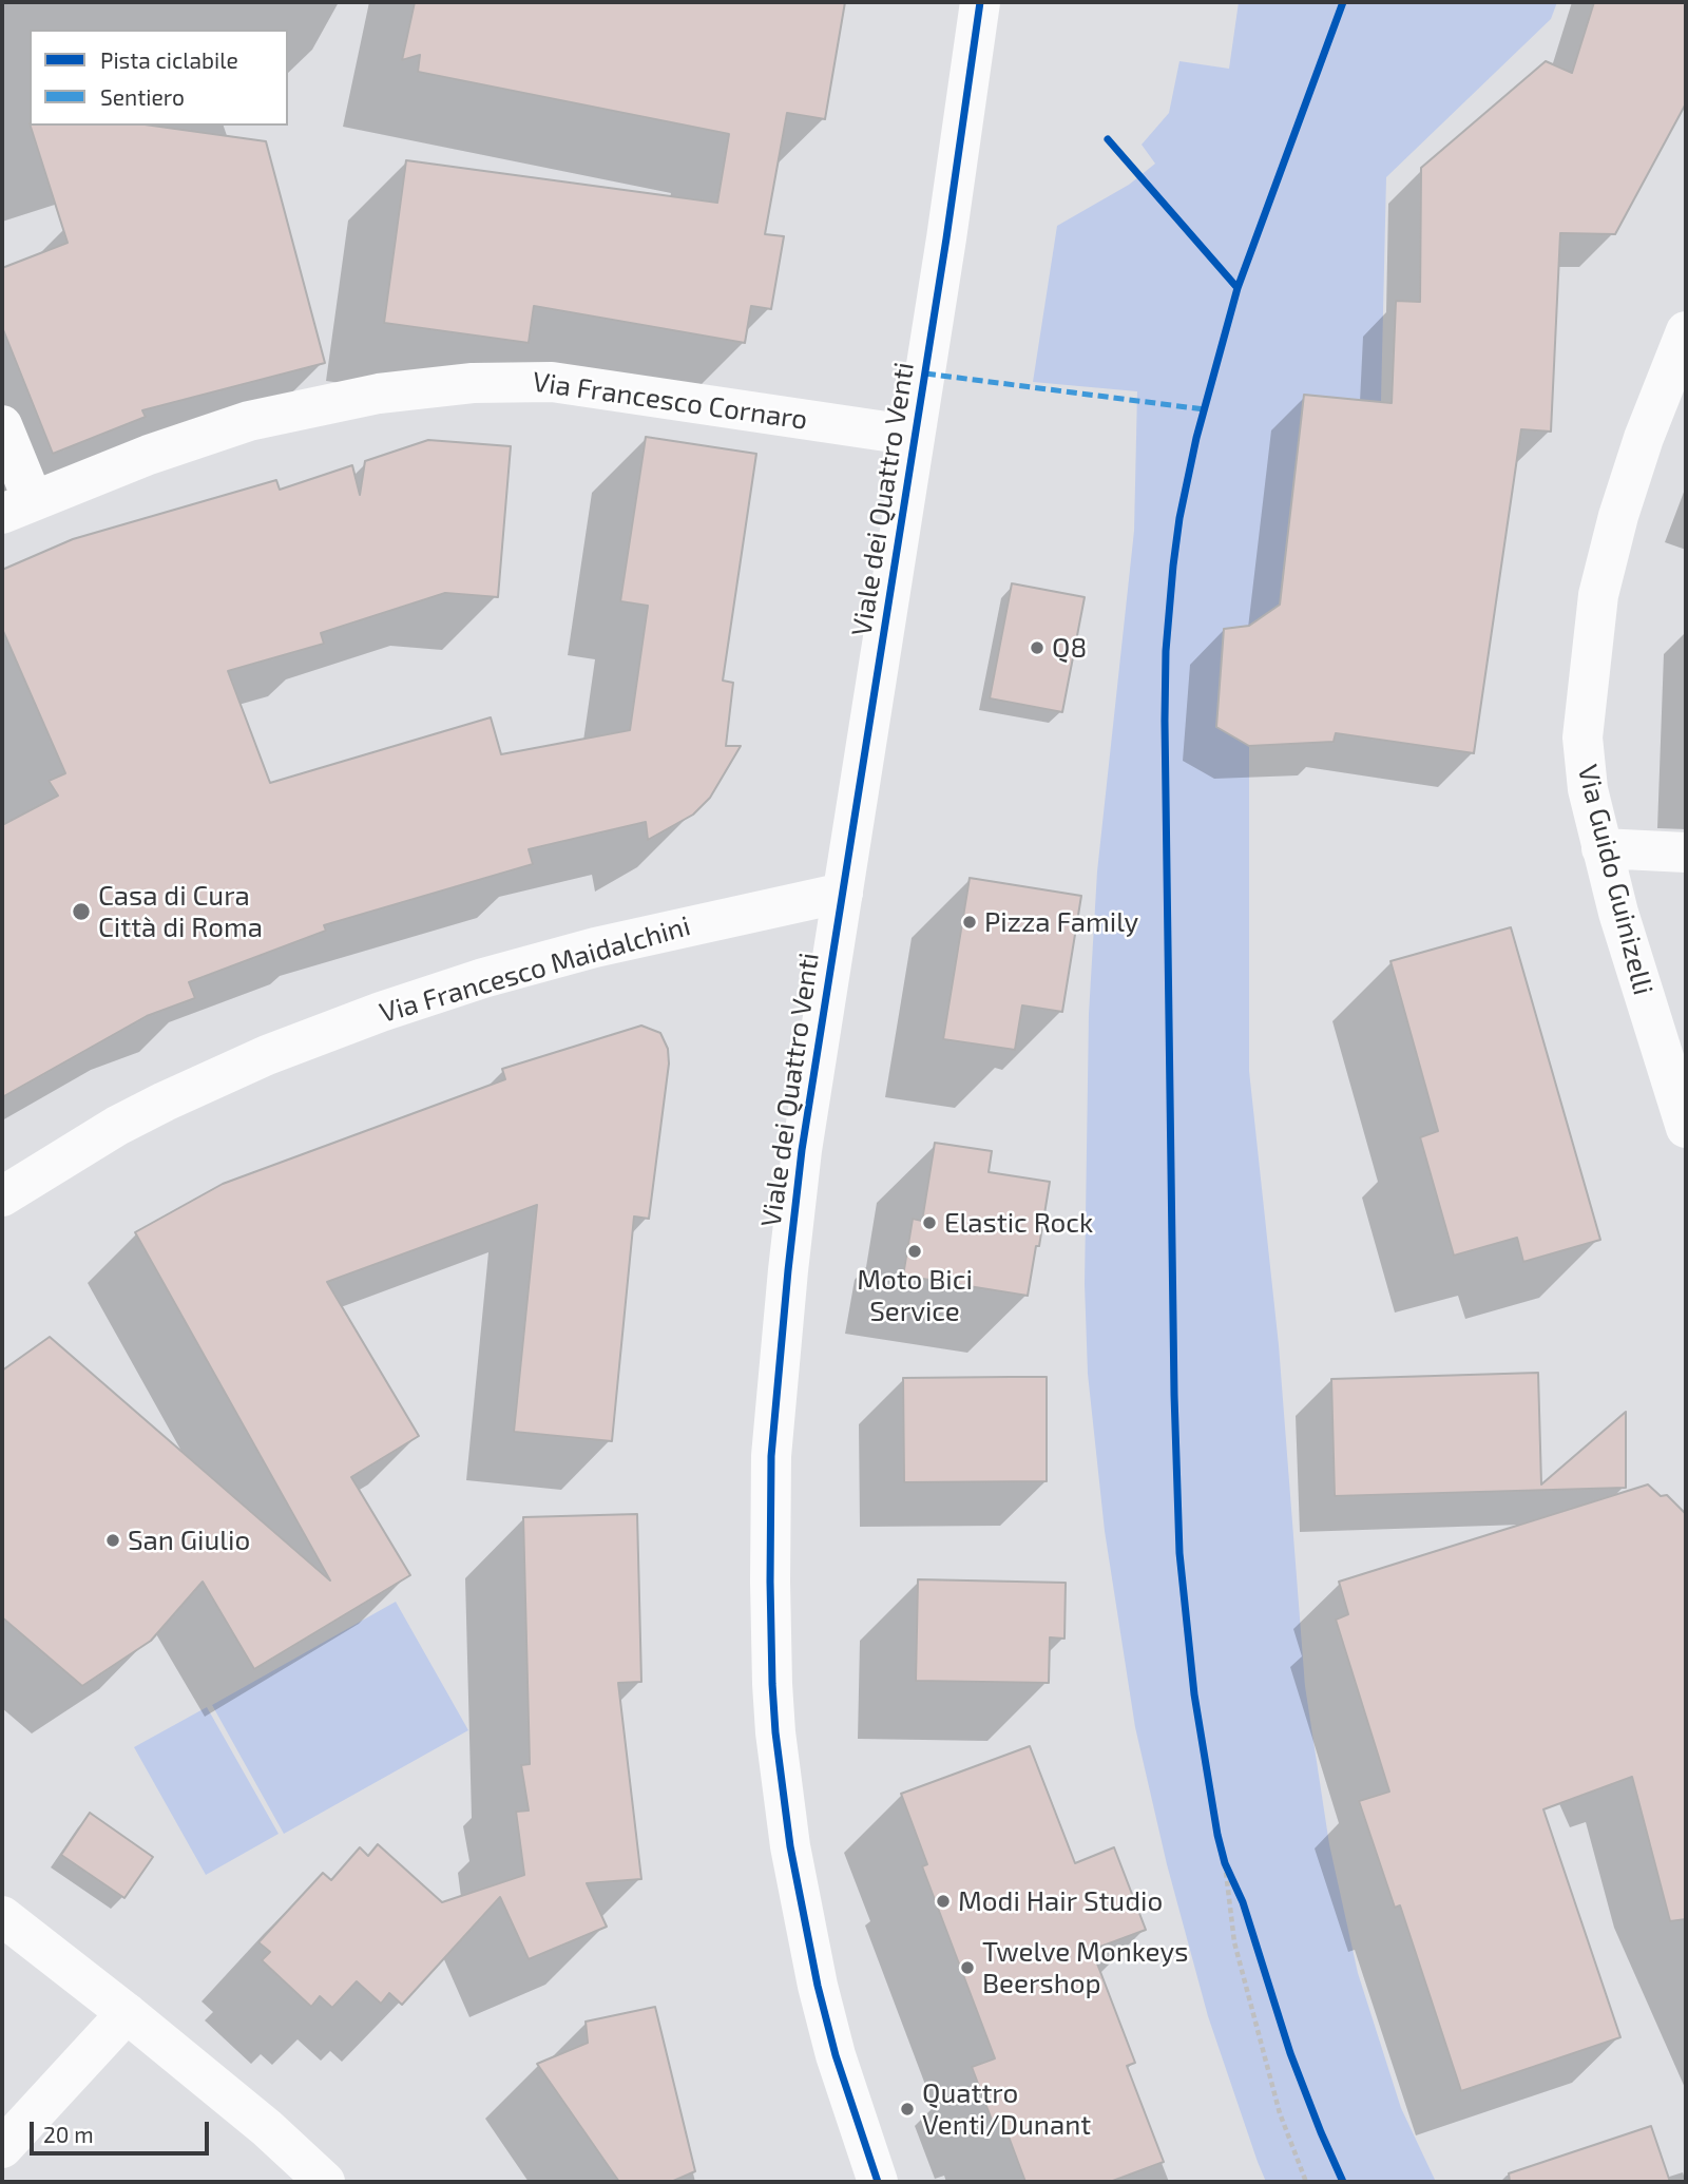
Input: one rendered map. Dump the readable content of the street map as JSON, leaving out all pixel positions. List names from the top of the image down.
{
  "streets": {
    "street": [
      "Via Francesco Cornaro",
      "Viale dei Quattro Venti",
      "Via Guido Guinizelli",
      "Via Francesco Maidalchini"
    ]
  },
  "crossings": [
    ["Via Francesco Cornaro", "Viale dei Quattro Venti"],
    ["Viale dei Quattro Venti", "Via Francesco Maidalchini"]
  ],
  "places": [
    "Q8",
    "Casa di Cura Città di Roma",
    "Pizza Family",
    "Elastic Rock",
    "Moto Bici Service",
    "San Giulio",
    "Modi Hair Studio",
    "Twelve Monkeys Beershop",
    "Quattro Venti/Dunant"
  ],
  "legend": ["Pista ciclabile", "Sentiero"],
  "scale_bar": "20 m"
}
